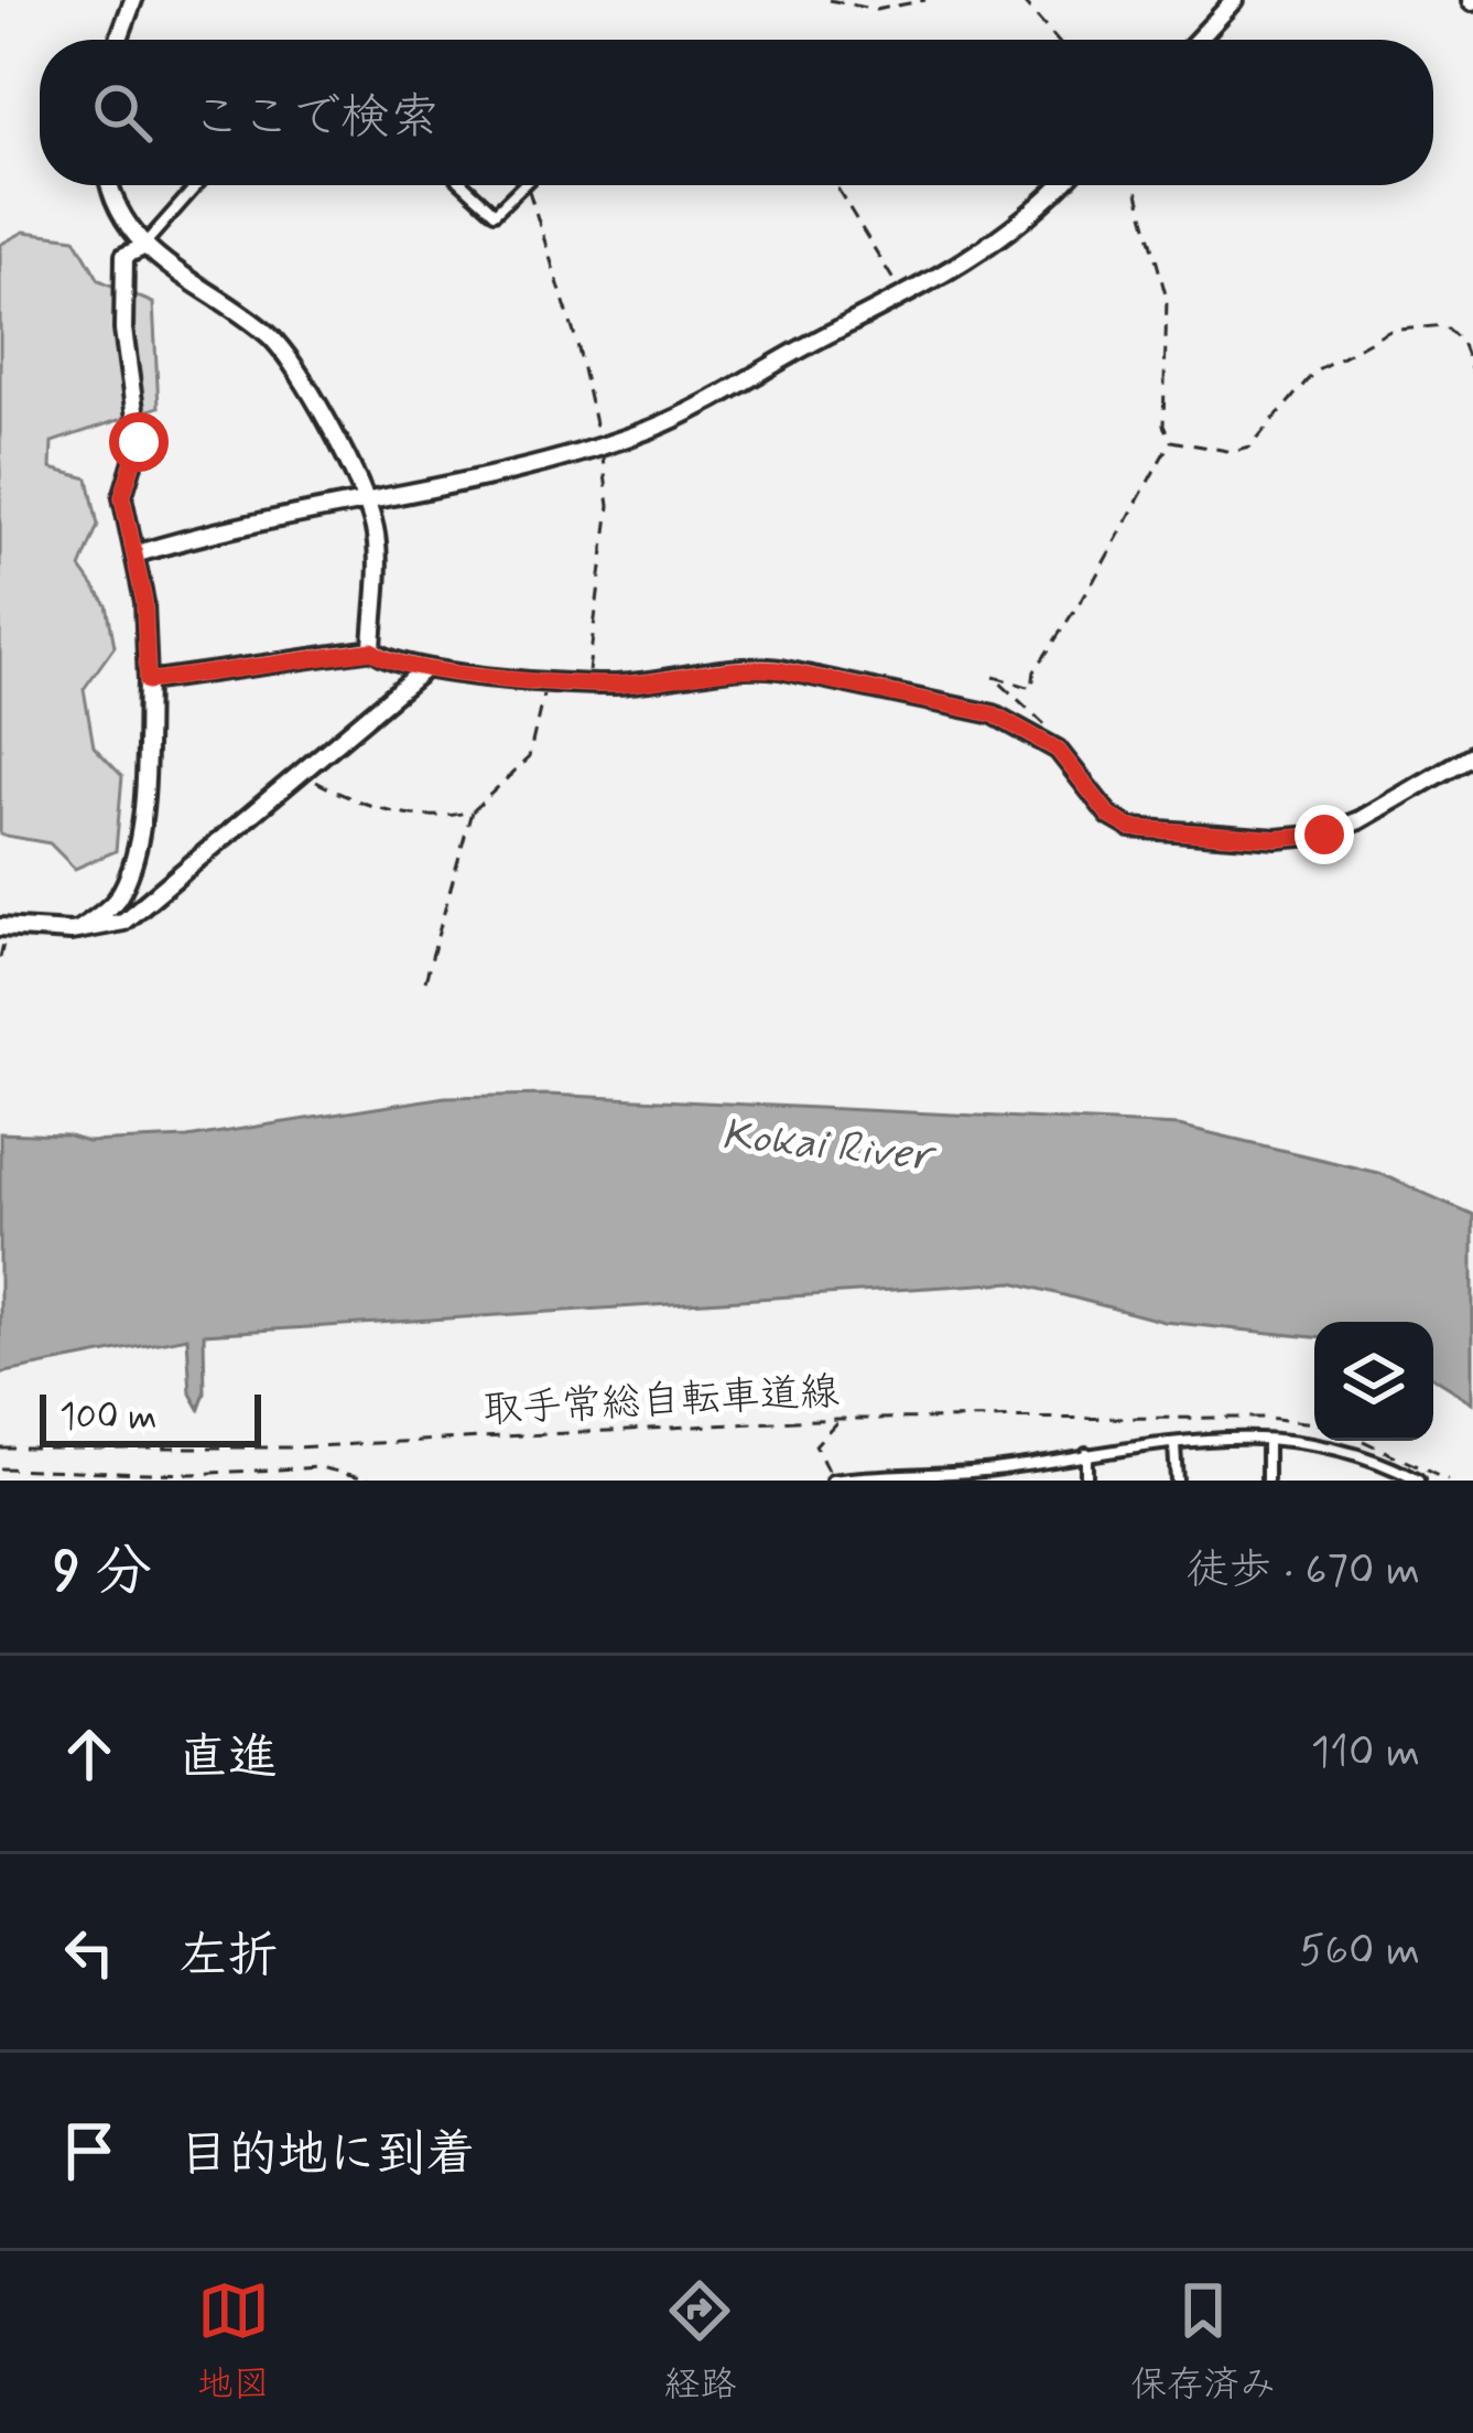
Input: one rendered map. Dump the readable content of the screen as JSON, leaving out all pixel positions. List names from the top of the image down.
{
  "streets": {
    "path": ["取手常総自転車道線"]
  },
  "water": ["Kokai River"],
  "scale_bar": "100 m",
  "page": {
    "search": "ここで検索",
    "scale": "100 m",
    "heading": ["9 分", "徒歩 · 670 m"],
    "list": [
      ["直進", "110 m"],
      ["左折", "560 m"],
      "目的地に到着"
    ],
    "nav": ["地図", "経路", "保存済み"]
  }
}
